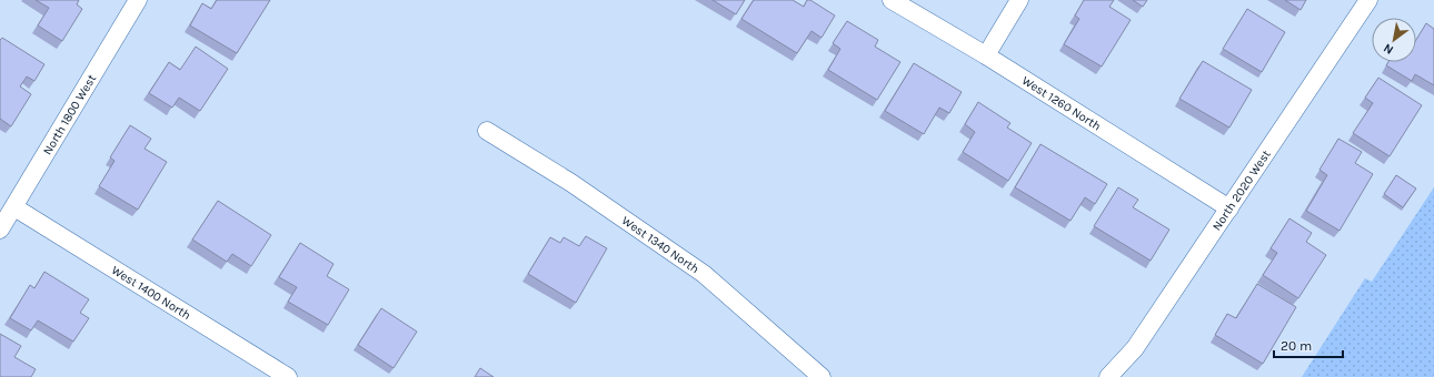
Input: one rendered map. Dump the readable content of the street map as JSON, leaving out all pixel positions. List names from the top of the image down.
{
  "streets": {
    "street": [
      "West 1260 North",
      "North 1800 West",
      "North 2020 West",
      "West 1340 North",
      "West 1400 North"
    ]
  },
  "crossings": [
    ["West 1260 North", "North 2020 West"],
    ["North 1800 West", "West 1400 North"]
  ],
  "scale_bar": "20 m",
  "north": "bottom left"
}
